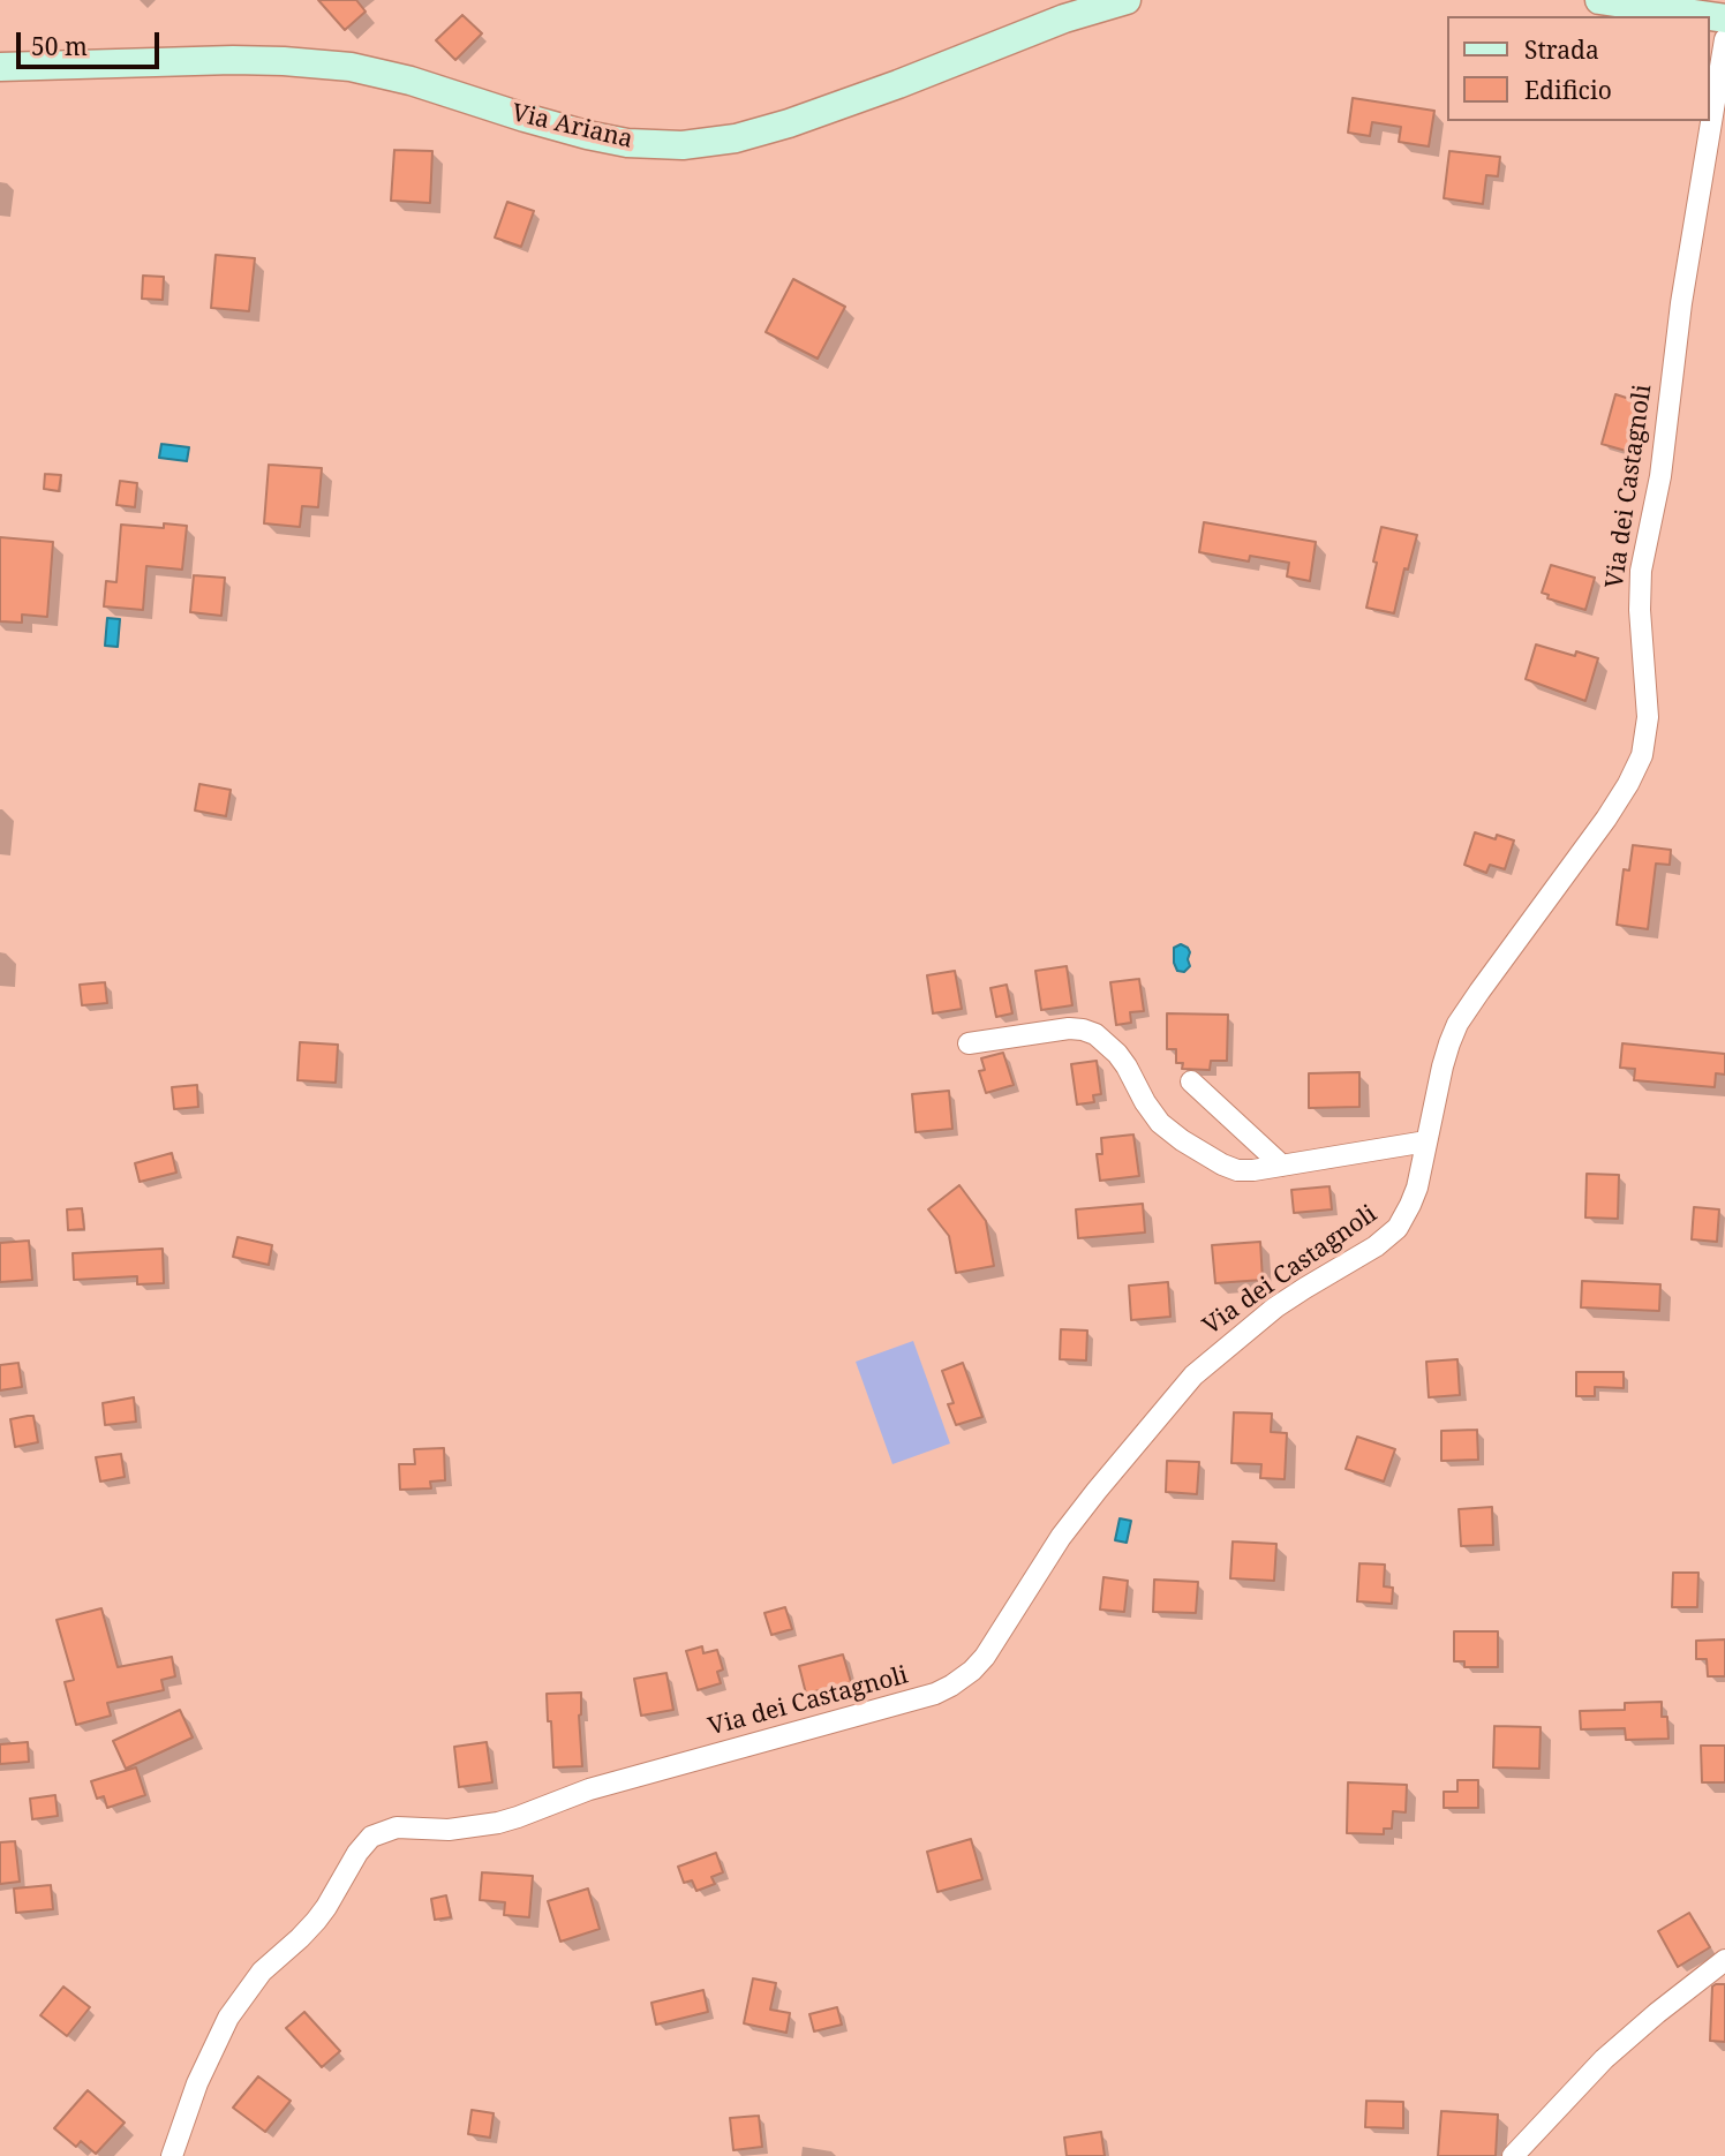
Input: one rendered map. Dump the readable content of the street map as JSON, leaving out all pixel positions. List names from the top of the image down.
{
  "streets": {
    "main road": ["Via Ariana"],
    "street": ["Via dei Castagnoli"]
  },
  "legend": ["Strada", "Edificio"],
  "scale_bar": "50 m"
}
